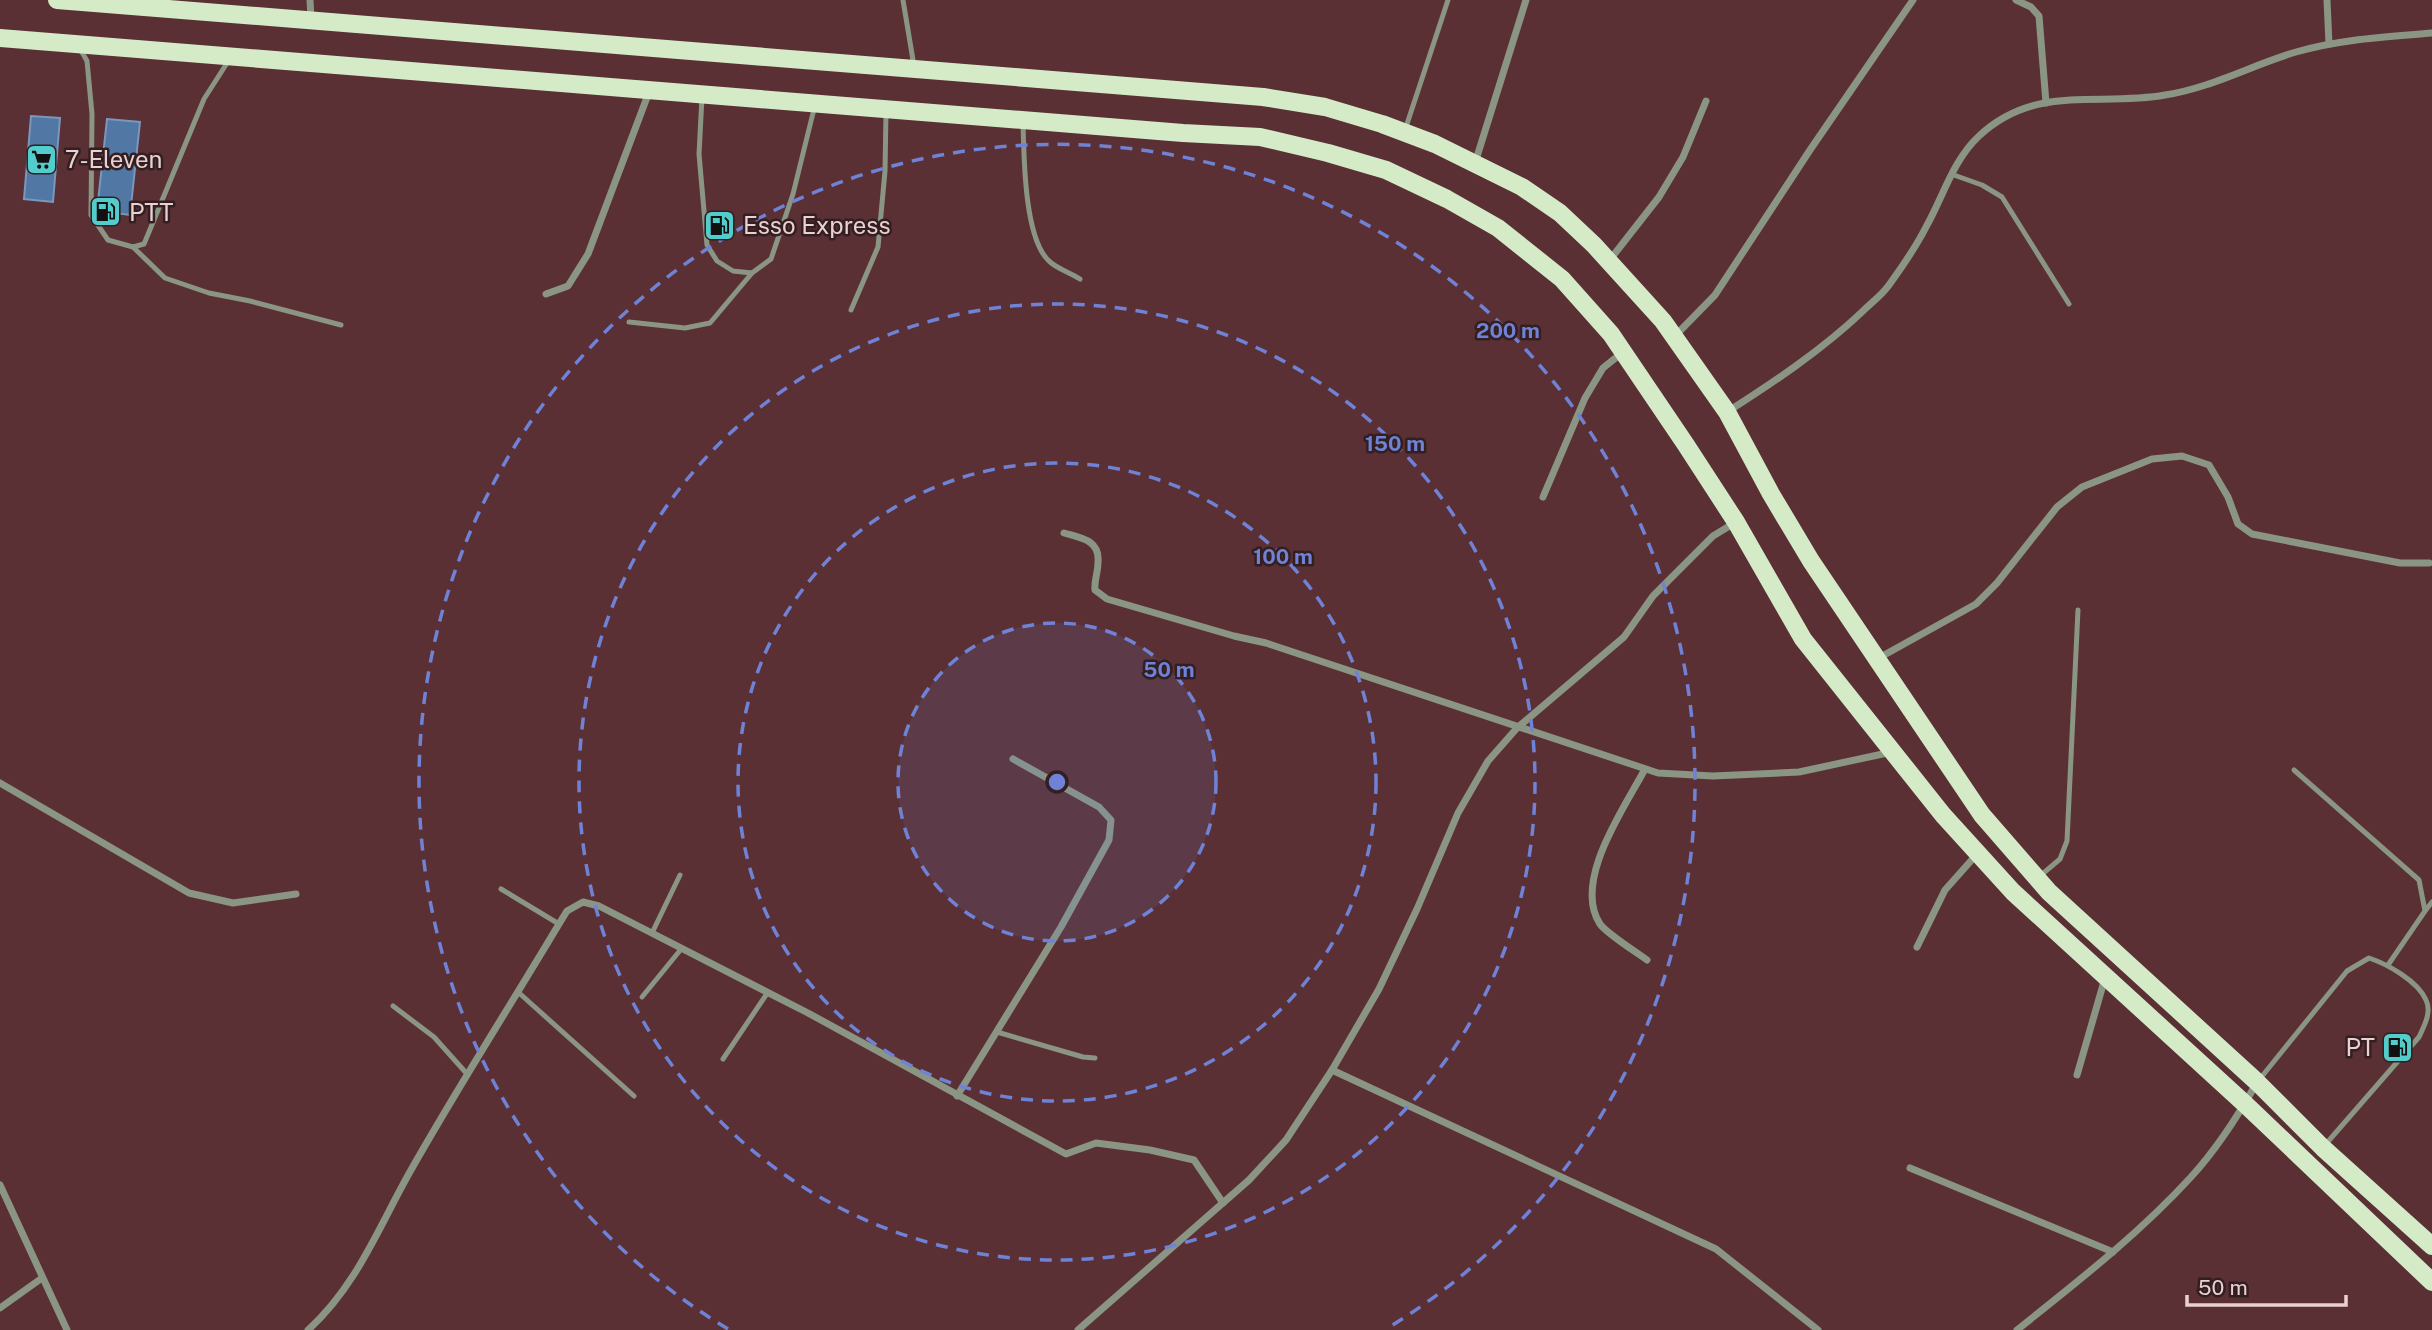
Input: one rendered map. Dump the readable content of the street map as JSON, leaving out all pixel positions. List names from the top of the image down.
{
  "places": {
    "supermarket": ["7-Eleven"],
    "fuel station": ["PTT", "Esso Express", "PT"]
  },
  "scale_bar": "50 m",
  "rings": [
    "200 m",
    "150 m",
    "100 m",
    "50 m"
  ]
}
